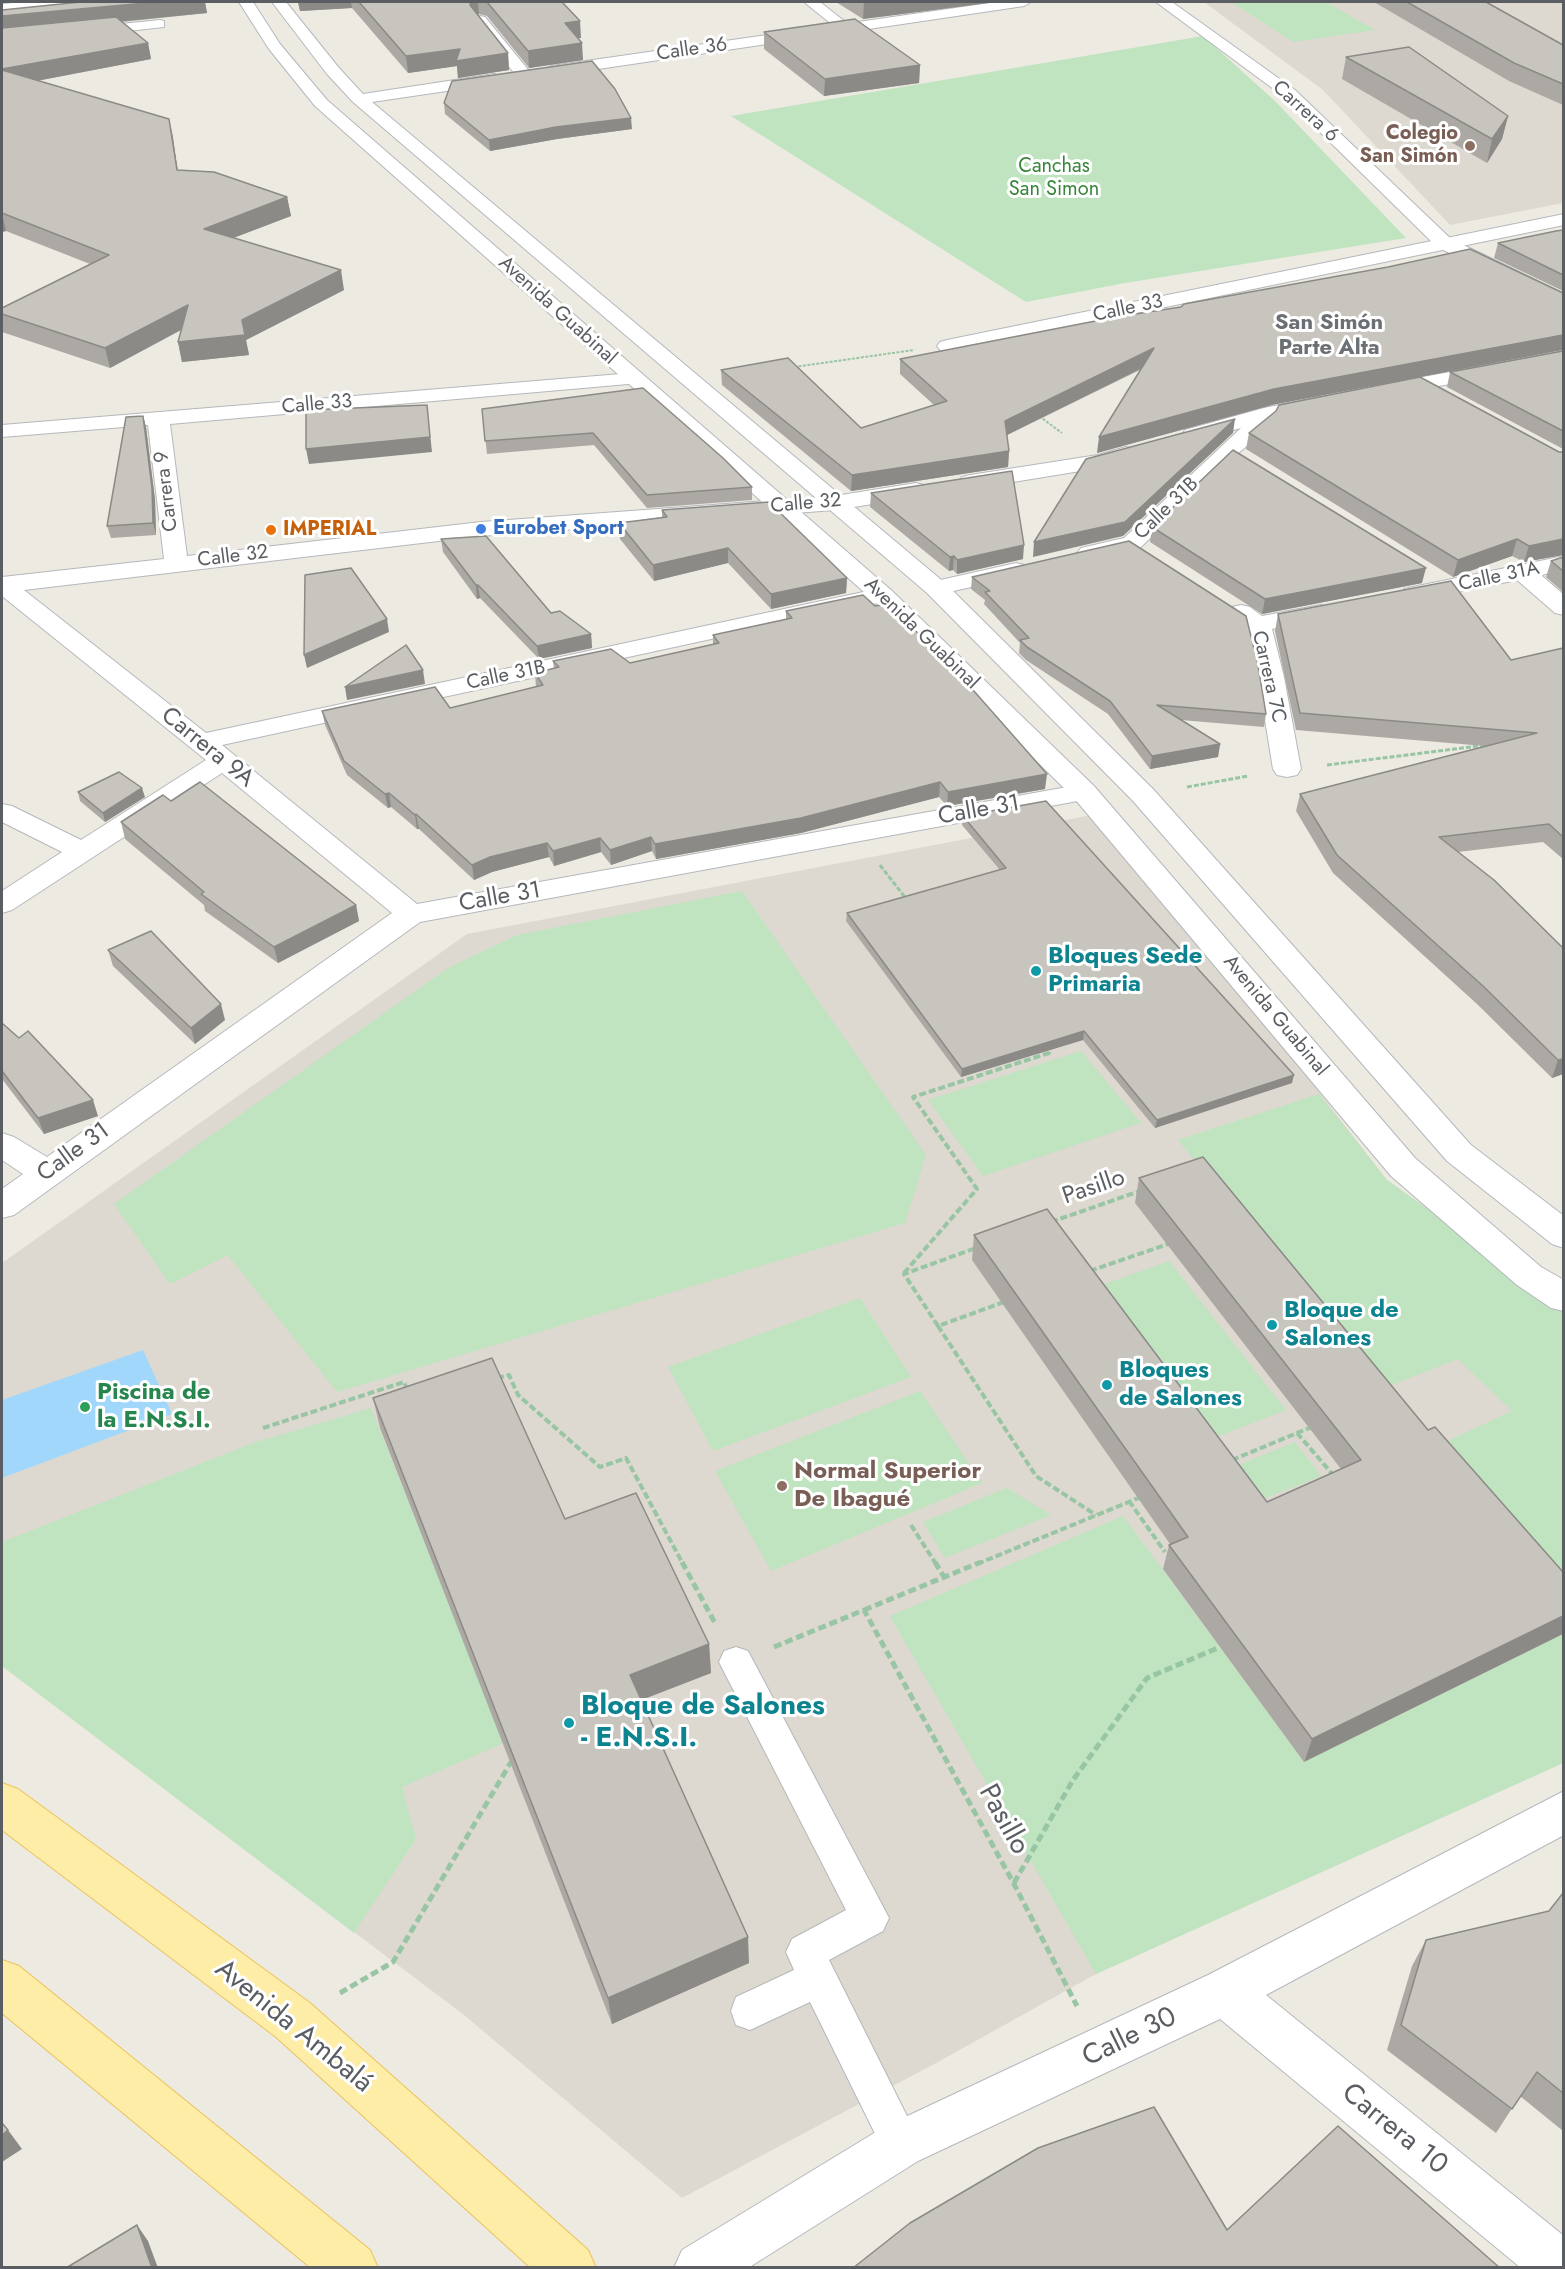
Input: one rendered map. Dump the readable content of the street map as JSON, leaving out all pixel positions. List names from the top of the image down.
{
  "streets": {
    "main road": ["Avenida Ambalá"],
    "street": [
      "Calle 36",
      "Carrera 6",
      "Calle 33",
      "Avenida Guabinal",
      "Carrera 9",
      "Calle 32",
      "Calle 31B",
      "Calle 31A",
      "Carrera 7C",
      "Carrera 9A",
      "Calle 31",
      "Calle 30",
      "Carrera 10"
    ],
    "path": ["Pasillo"]
  },
  "crossings": [
    ["Calle 36", "Avenida Guabinal"],
    ["Carrera 6", "Calle 33"],
    ["Calle 33", "Avenida Guabinal"],
    ["Calle 33", "Carrera 9"],
    ["Avenida Guabinal", "Calle 32"],
    ["Avenida Guabinal", "Calle 31B"],
    ["Avenida Guabinal", "Calle 31"],
    ["Carrera 9", "Calle 32"],
    ["Calle 32", "Carrera 9A"],
    ["Calle 31B", "Carrera 9A"],
    ["Carrera 9A", "Calle 31"],
    ["Pasillo", "Calle 30"],
    ["Calle 30", "Carrera 10"]
  ],
  "districts": ["San Simón Parte Alta"],
  "parks": ["Canchas San Simon"],
  "places": [
    "Colegio San Simón",
    "Eurobet Sport",
    "IMPERIAL",
    "Bloques Sede Primaria",
    "Bloque de Salones",
    "Bloques de Salones",
    "Piscina de la E.N.S.I.",
    "Normal Superior De Ibagué",
    "Bloque de Salones - E.N.S.I."
  ]
}
